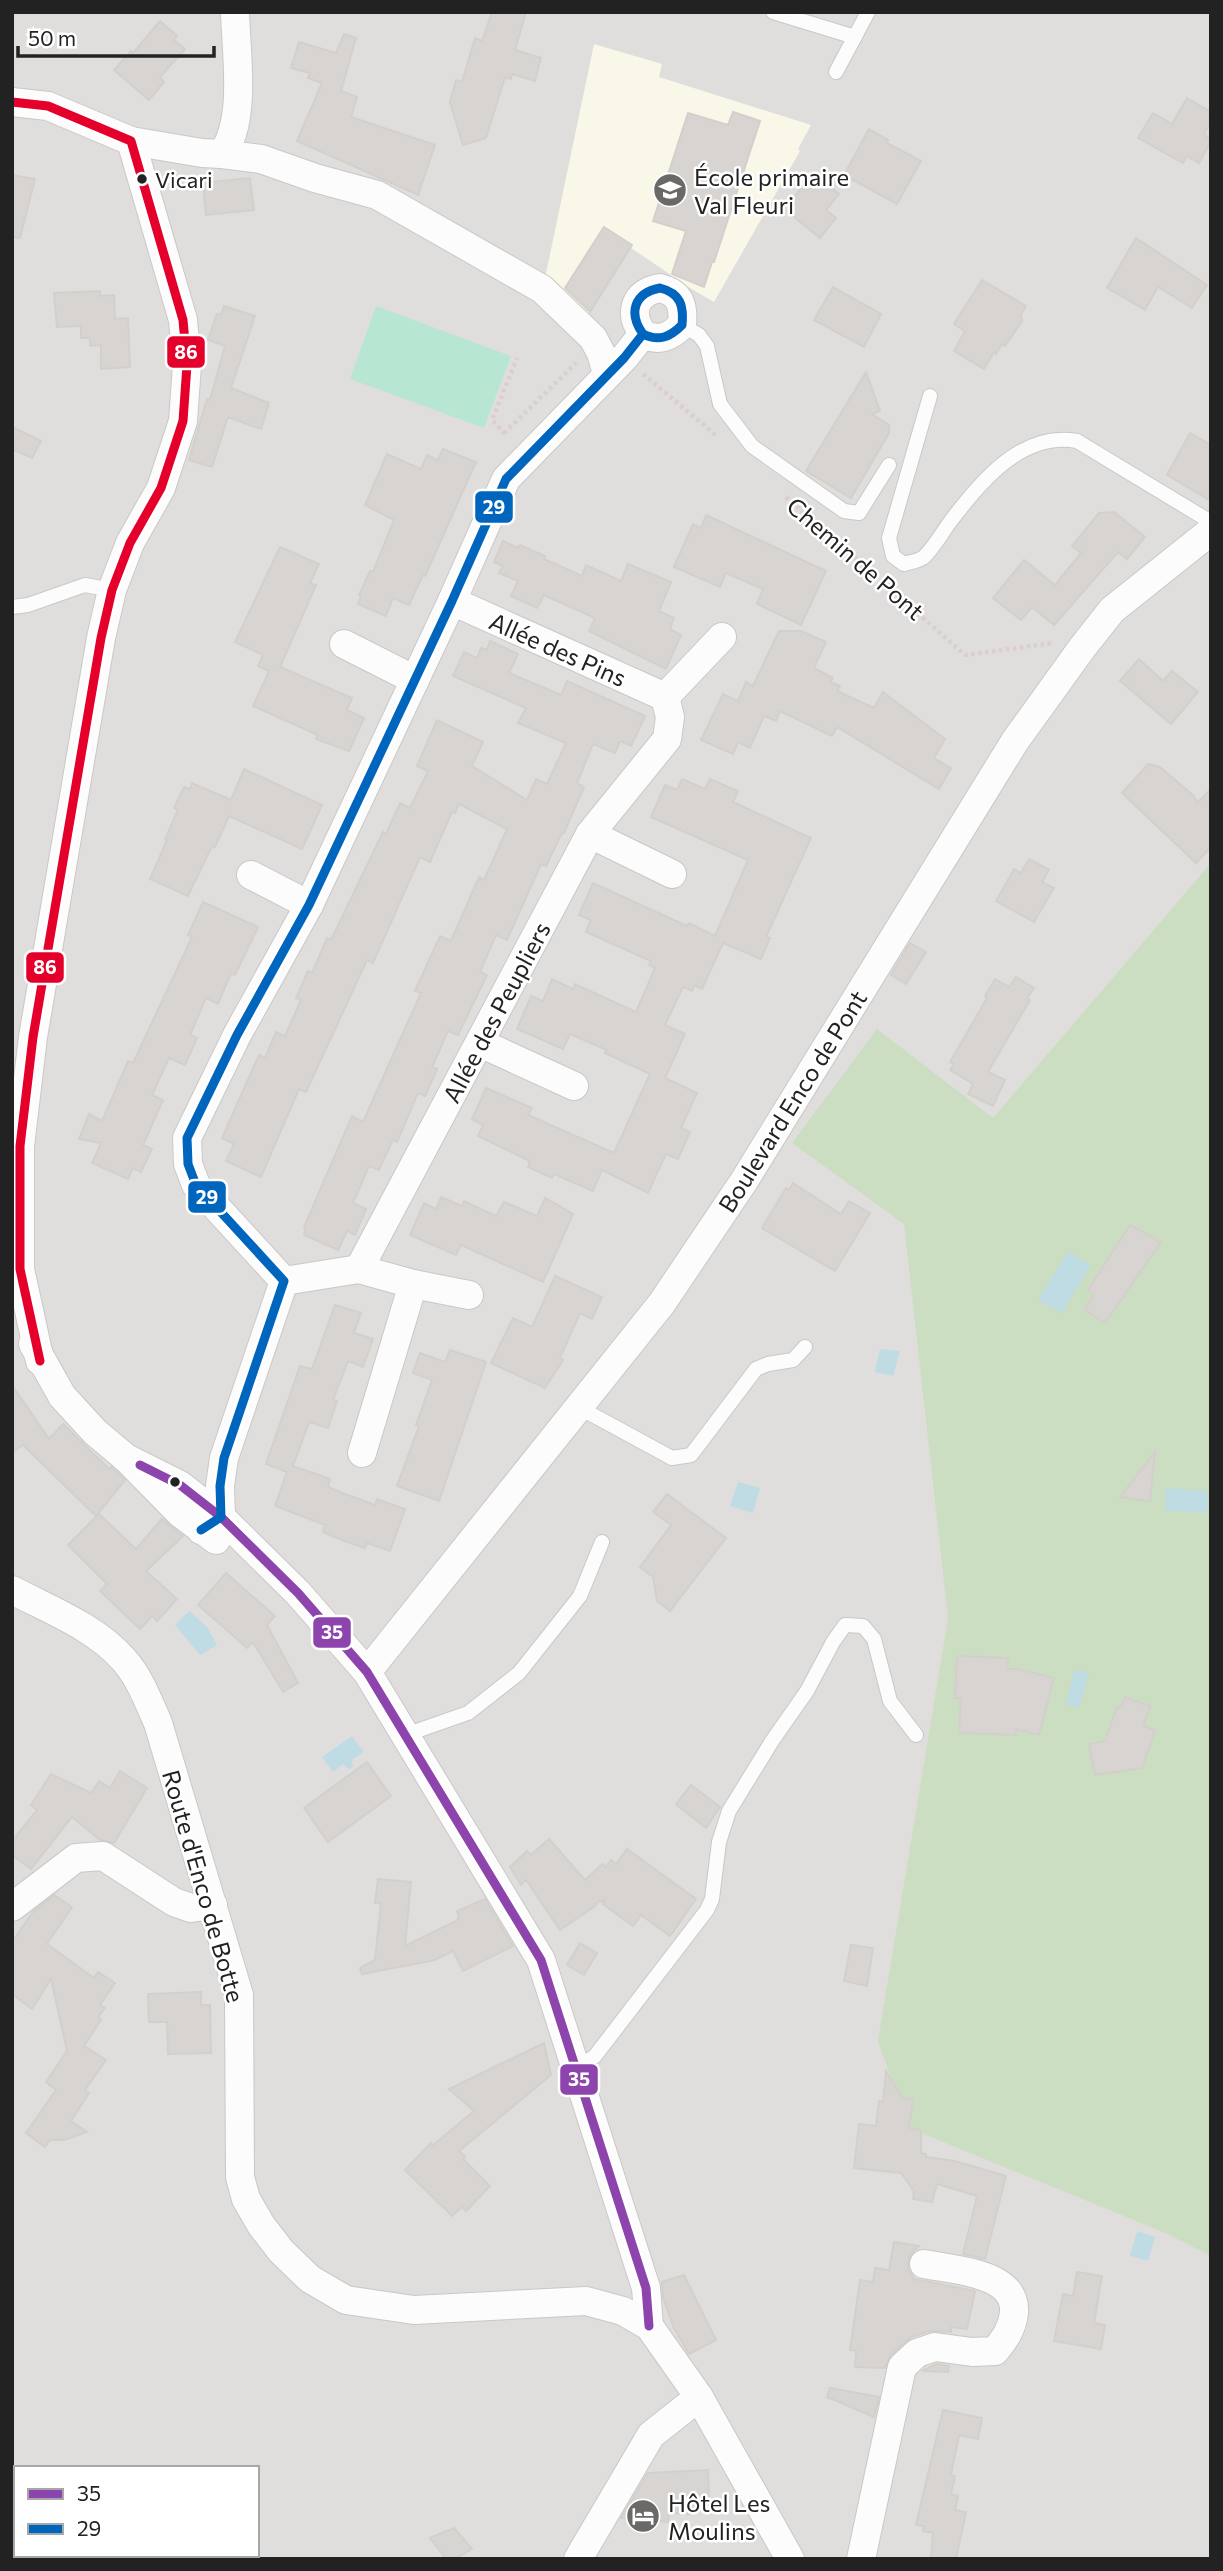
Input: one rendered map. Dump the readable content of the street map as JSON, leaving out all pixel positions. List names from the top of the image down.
{
  "streets": {
    "street": [
      "Allée des Pins",
      "Allée des Peupliers",
      "Boulevard Enco de Pont",
      "Route d'Enco de Botte"
    ],
    "path": ["Chemin de Pont"]
  },
  "crossings": [
    ["Chemin de Pont", "Boulevard Enco de Pont"],
    ["Allée des Pins", "Allée des Peupliers"]
  ],
  "places": {
    "other": ["Vicari"],
    "school or university": ["École primaire Val Fleuri"],
    "hotel": ["Hôtel Les Moulins"]
  },
  "lines": ["transit line 86", "transit line 29", "transit line 35"],
  "legend": ["35", "29"],
  "scale_bar": "50 m"
}
